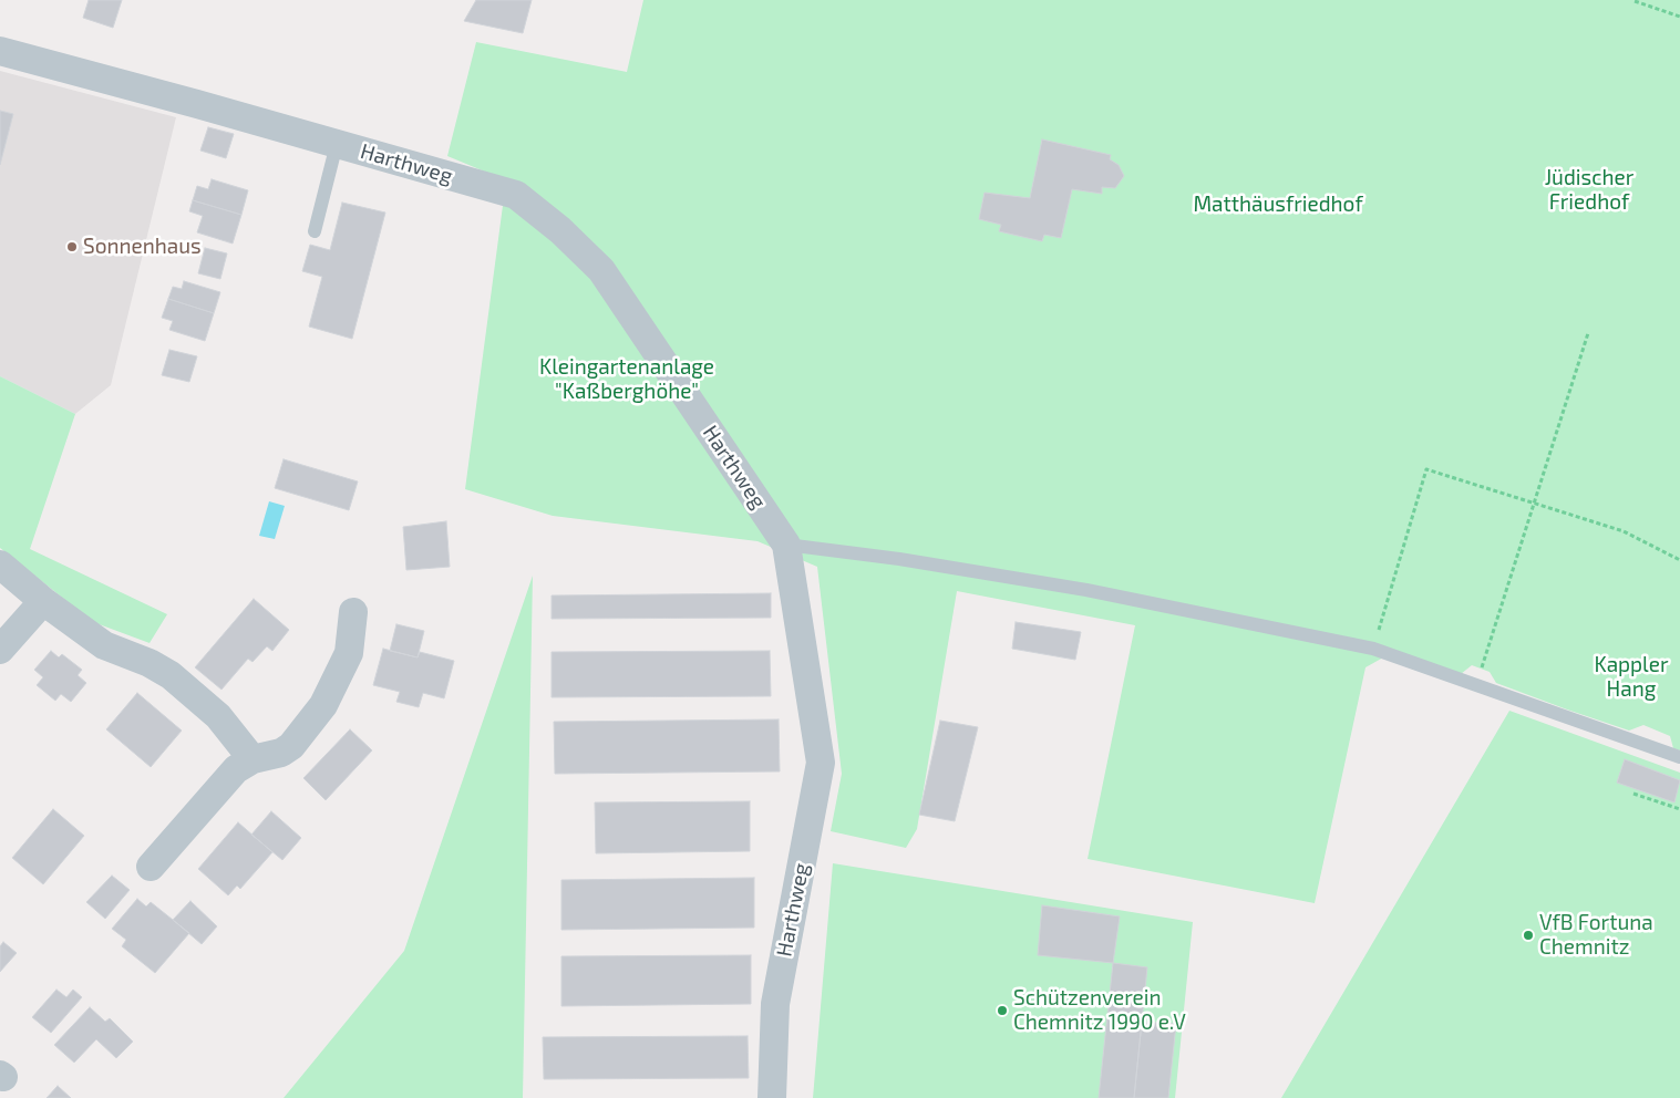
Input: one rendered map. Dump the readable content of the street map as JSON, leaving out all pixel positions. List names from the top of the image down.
{
  "streets": {
    "street": ["Harthweg"]
  },
  "parks": [
    "Jüdischer Friedhof",
    "Matthäusfriedhof",
    "Kleingartenanlage \"Kaßberghöhe\"",
    "Kappler Hang"
  ],
  "places": ["Sonnenhaus", "VfB Fortuna Chemnitz", "Schützenverein Chemnitz 1990 e.V"]
}
